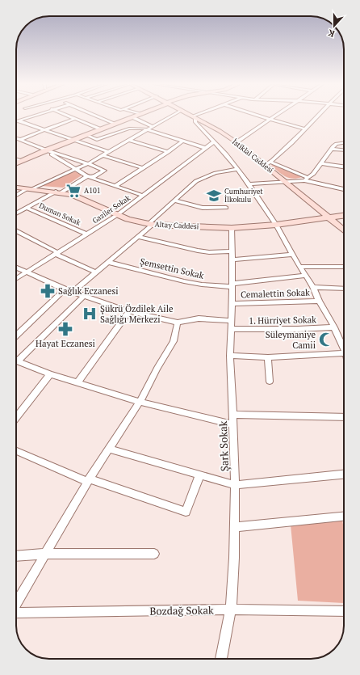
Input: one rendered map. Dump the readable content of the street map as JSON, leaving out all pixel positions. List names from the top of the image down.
{
  "streets": {
    "main road": ["İstiklal Caddesi", "Altay Caddesi"],
    "street": [
      "Gaziler Sokak",
      "Duman Sokak",
      "Şemsettin Sokak",
      "Cemalettin Sokak",
      "1. Hürriyet Sokak",
      "Şark Sokak",
      "Bozdağ Sokak"
    ]
  },
  "crossings": [
    ["İstiklal Caddesi", "Altay Caddesi"],
    ["Gaziler Sokak", "Duman Sokak"],
    ["Gaziler Sokak", "Altay Caddesi"],
    ["Altay Caddesi", "Şark Sokak"],
    ["Şemsettin Sokak", "Şark Sokak"],
    ["Cemalettin Sokak", "Şark Sokak"],
    ["1. Hürriyet Sokak", "Şark Sokak"],
    ["Şark Sokak", "Bozdağ Sokak"]
  ],
  "places": {
    "supermarket": ["A101"],
    "school or university": ["Cumhuriyet İlkokulu"],
    "pharmacy": ["Sağlık Eczanesi", "Hayat Eczanesi"],
    "hospital": ["Şükrü Özdilek Aile Sağlığı Merkezi"],
    "mosque": ["Süleymaniye Camii"]
  },
  "north": "bottom"
}
